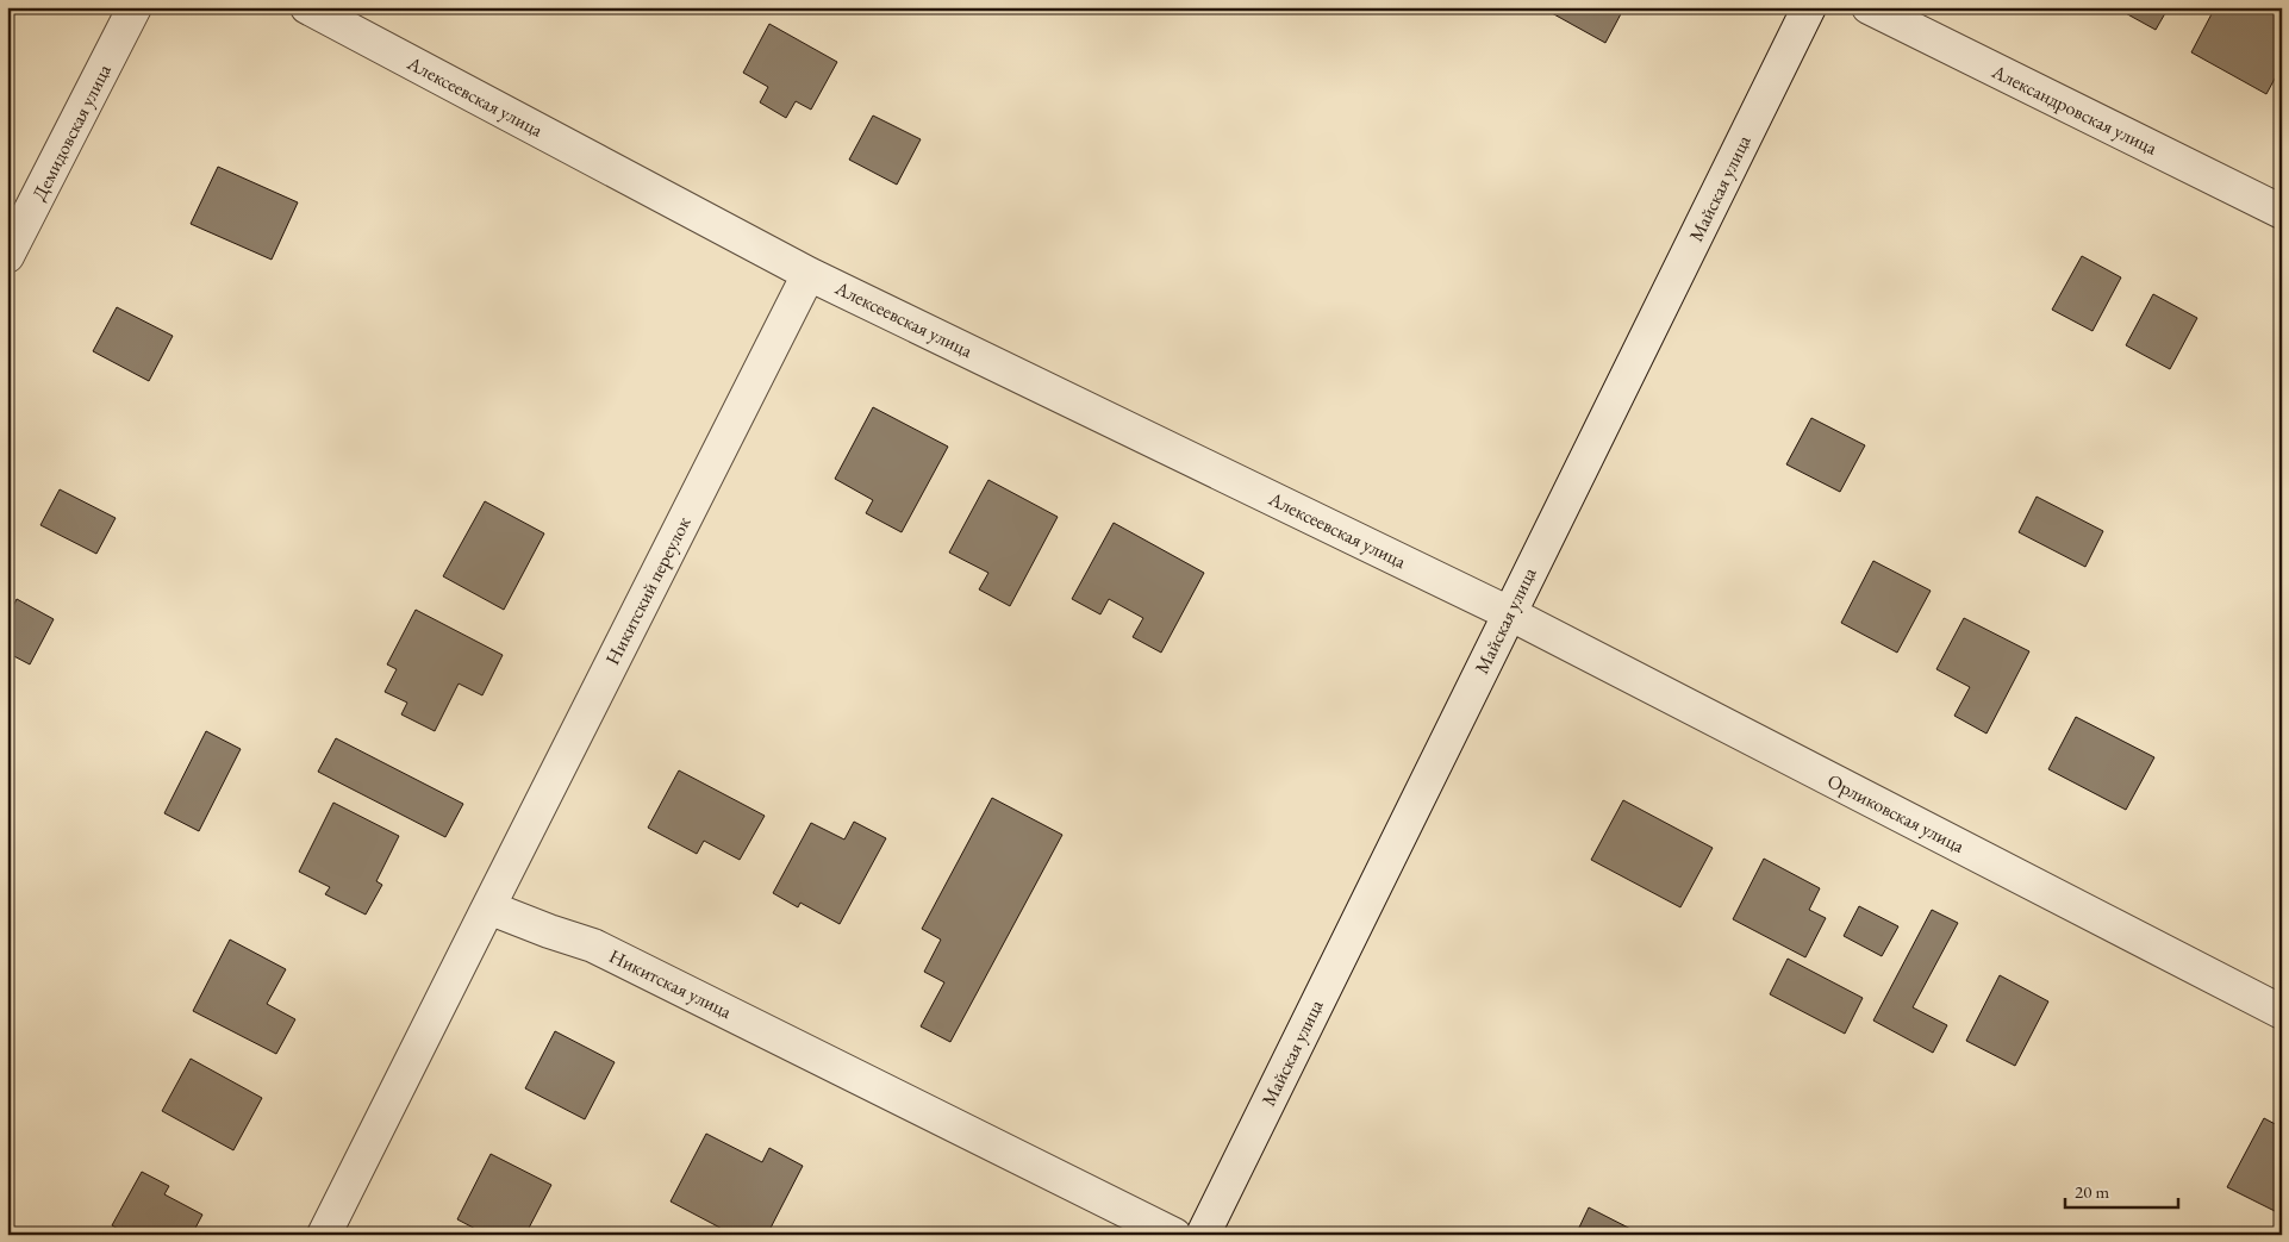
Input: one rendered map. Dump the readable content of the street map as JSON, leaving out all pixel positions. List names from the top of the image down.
{
  "streets": {
    "street": [
      "Алексеевская улица",
      "Александровская улица",
      "Демидовская улица",
      "Майская улица",
      "Никитский переулок",
      "Орликовская улица",
      "Никитская улица"
    ]
  },
  "crossings": [
    ["Алексеевская улица", "Майская улица"],
    ["Алексеевская улица", "Никитский переулок"],
    ["Алексеевская улица", "Орликовская улица"],
    ["Майская улица", "Орликовская улица"],
    ["Никитский переулок", "Никитская улица"]
  ],
  "scale_bar": "20 m"
}
